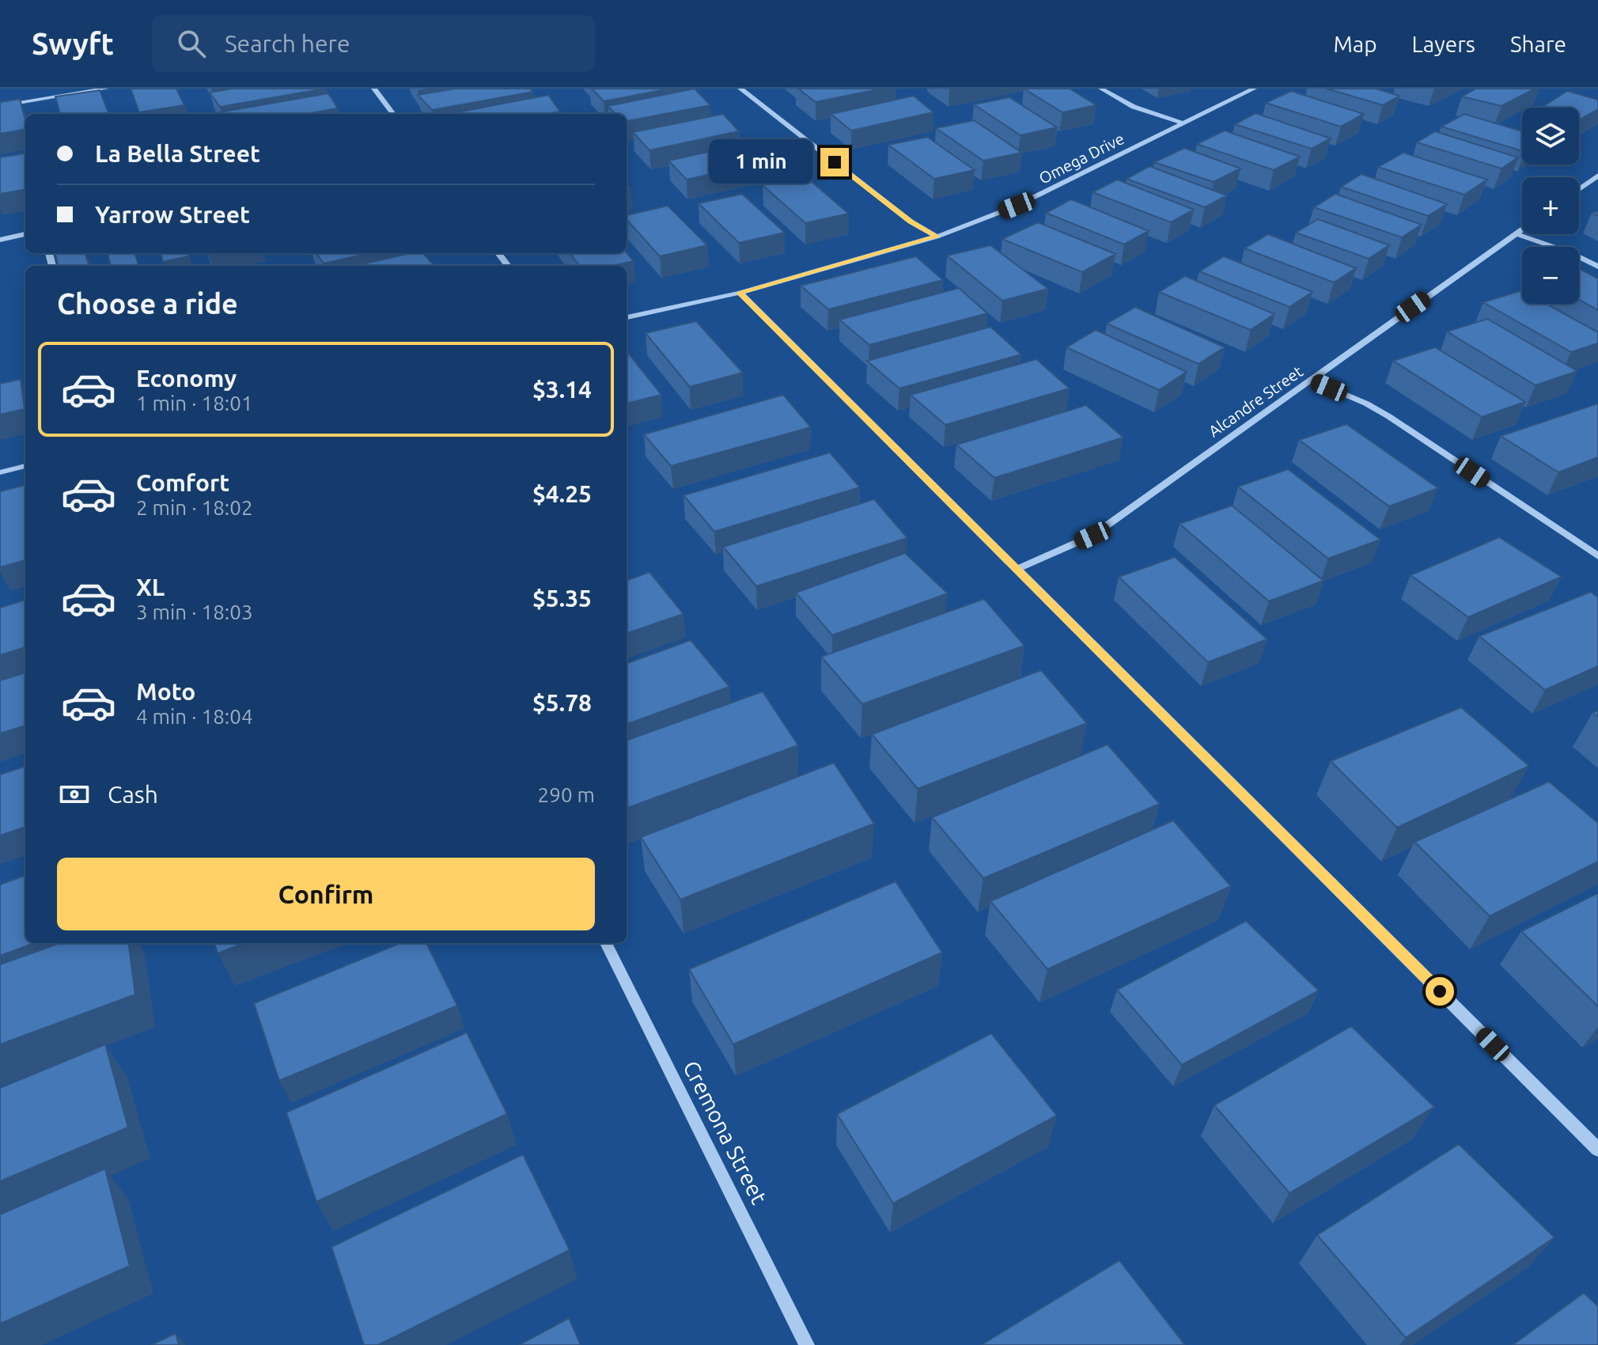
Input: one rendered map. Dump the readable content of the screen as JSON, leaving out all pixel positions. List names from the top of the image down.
{
  "streets": {
    "street": ["Omega Drive", "Alcandre Street", "Cremona Street"]
  },
  "page": {
    "header": "Swyft",
    "search": "Search here",
    "nav": ["Map", "Layers", "Share"],
    "map_buttons": ["+", "−"],
    "banner": ["La Bella Street", "Yarrow Street"],
    "bubble": "1 min",
    "heading": "Choose a ride",
    "list": [
      {
        "name": "Economy",
        "note": "1 min · 18:01",
        "value": "$3.14"
      },
      {
        "name": "Comfort",
        "note": "2 min · 18:02",
        "value": "$4.25"
      },
      {
        "name": "XL",
        "note": "3 min · 18:03",
        "value": "$5.35"
      },
      {
        "name": "Moto",
        "note": "4 min · 18:04",
        "value": "$5.78"
      }
    ],
    "pay": ["Cash", "290 m"],
    "buttons": "Confirm"
  }
}
